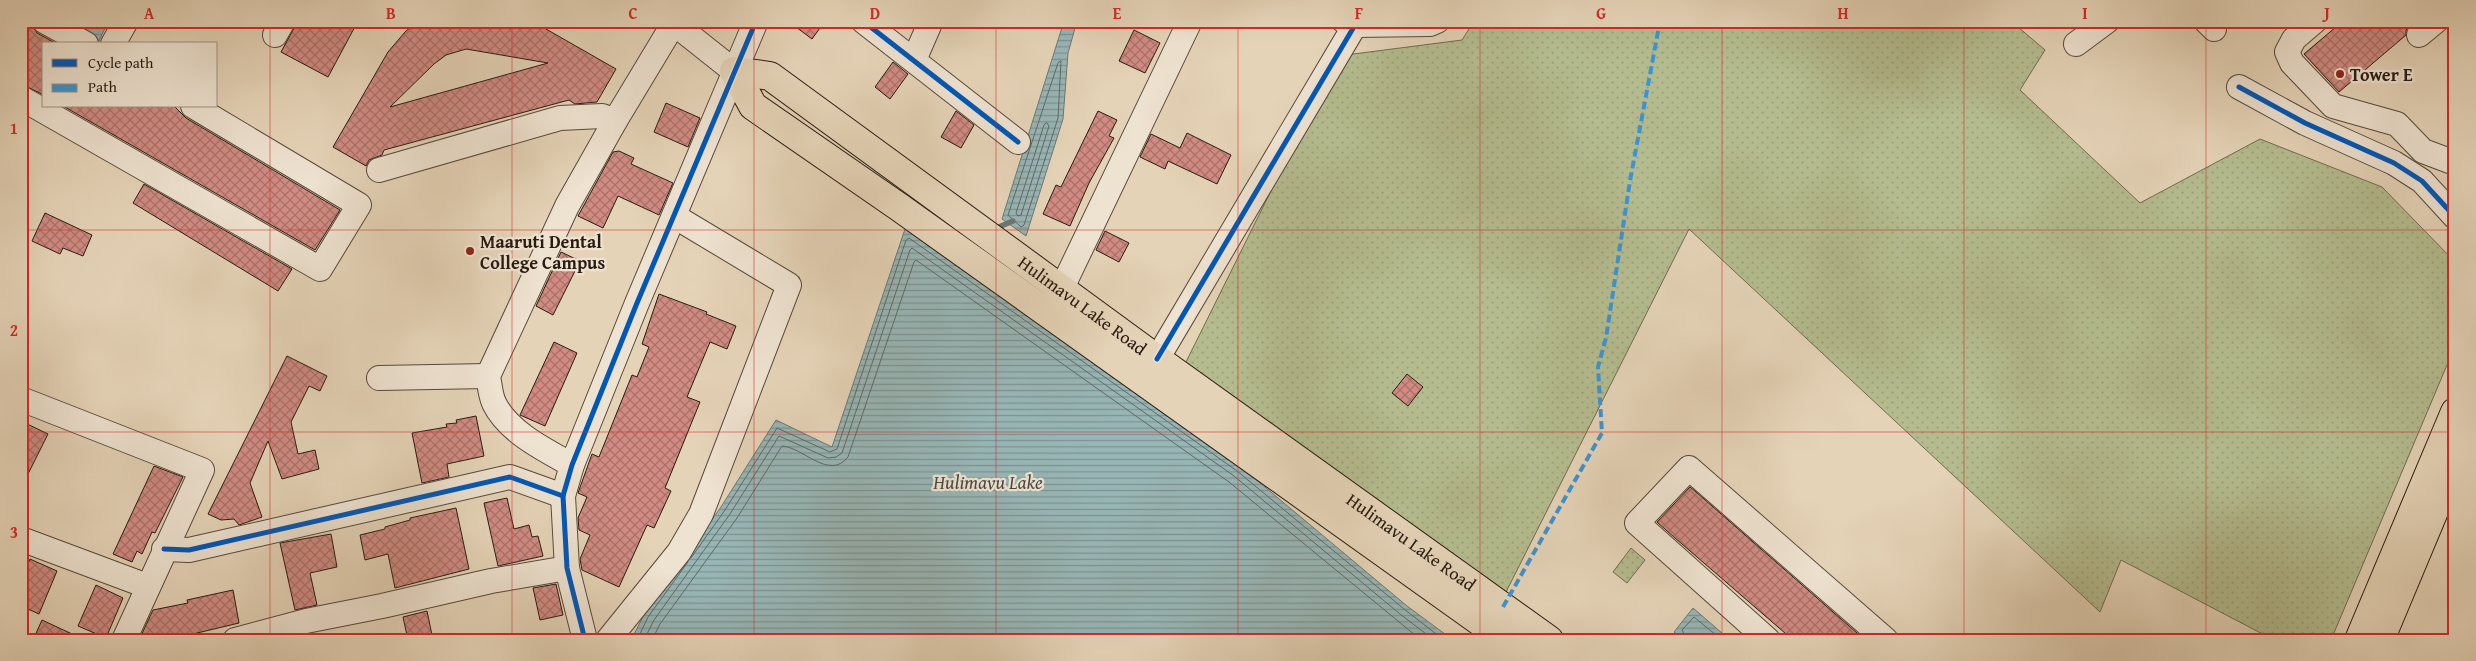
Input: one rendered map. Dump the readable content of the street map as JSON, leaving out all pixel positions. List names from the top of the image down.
{
  "streets": {
    "main road": ["Hulimavu Lake Road"]
  },
  "water": ["Hulimavu Lake"],
  "places": ["Tower E", "Maaruti Dental College Campus"],
  "legend": ["Cycle path", "Path"],
  "grid": {
    "columns": [
      "A",
      "B",
      "C",
      "D",
      "E",
      "F",
      "G",
      "H",
      "I",
      "J"
    ],
    "rows": ["1", "2", "3"]
  }
}
